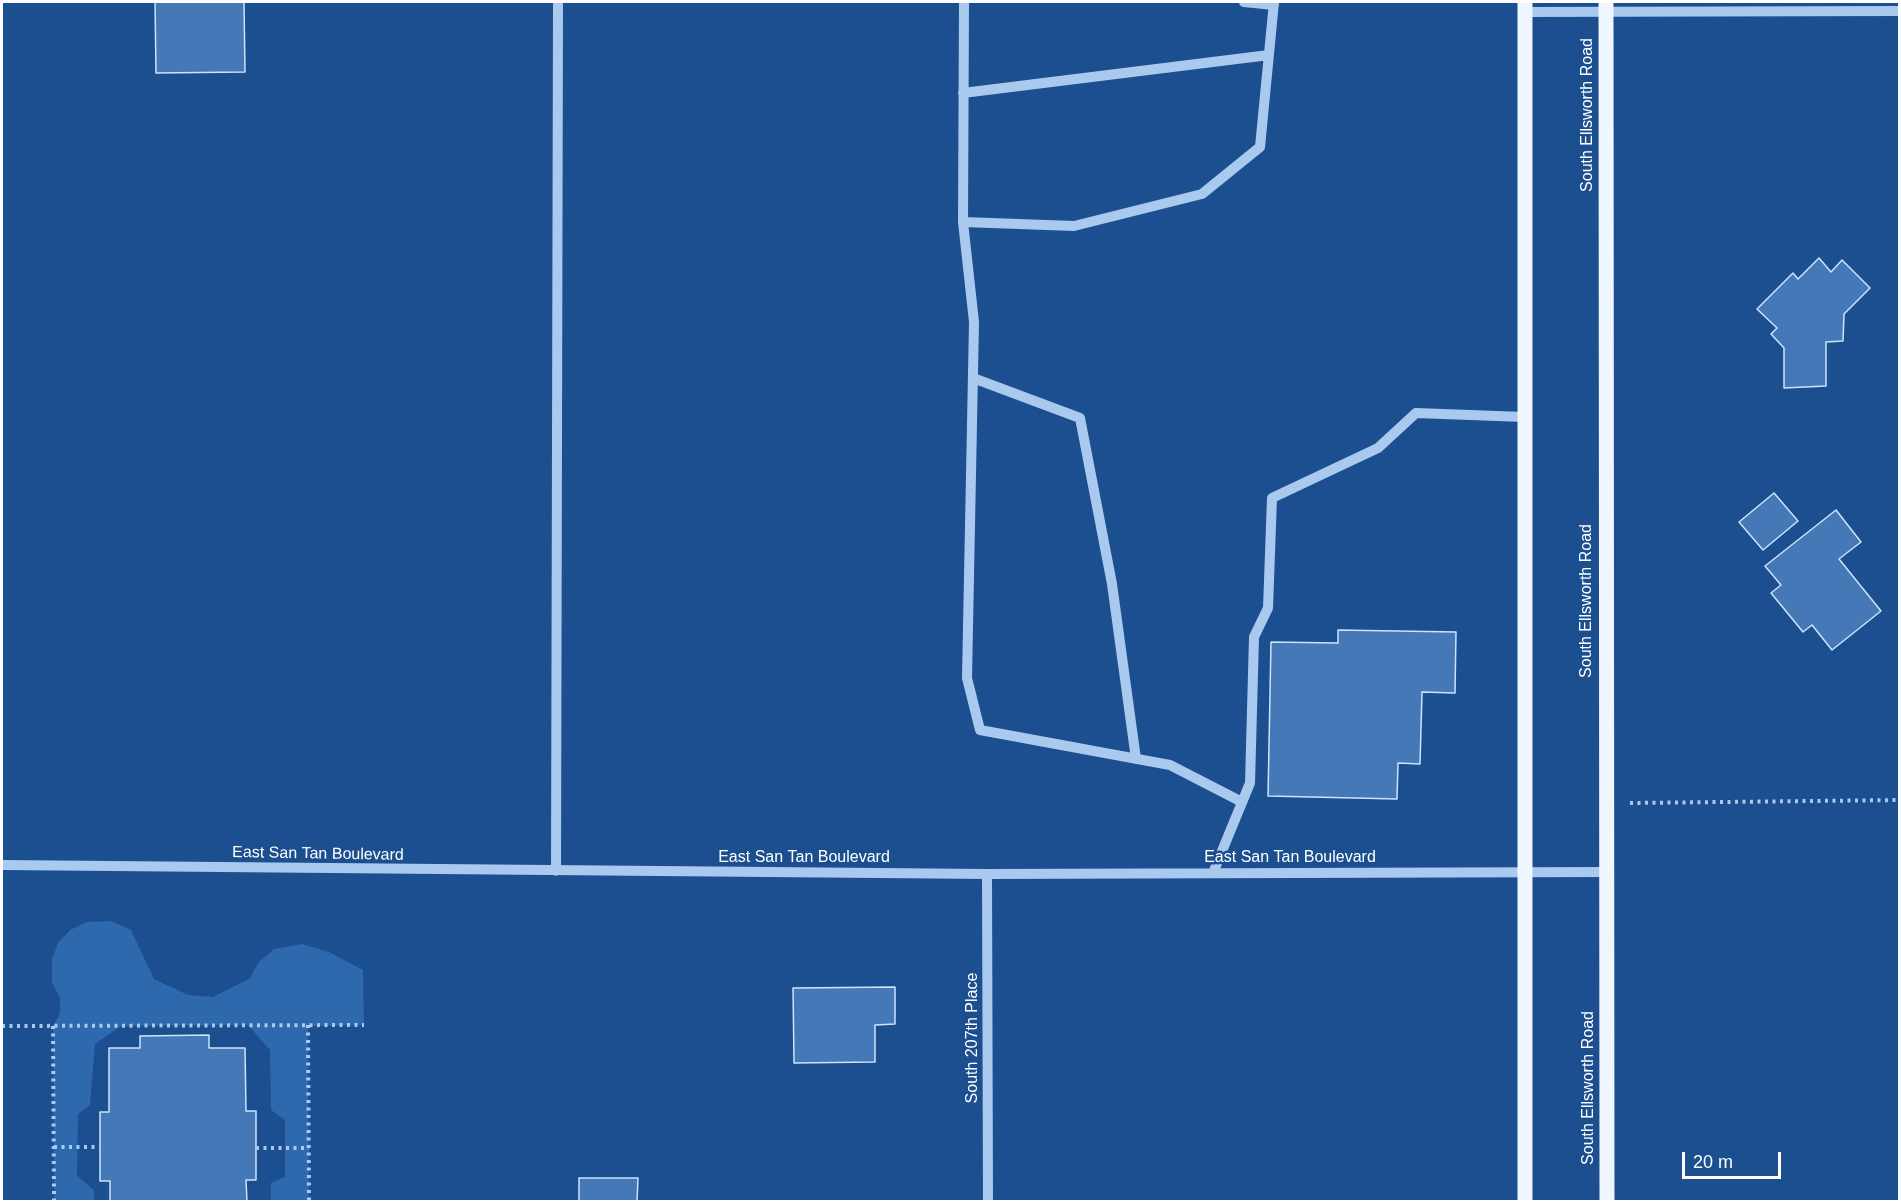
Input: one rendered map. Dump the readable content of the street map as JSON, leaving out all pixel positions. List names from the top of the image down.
{
  "streets": {
    "main road": ["South Ellsworth Road"],
    "street": ["East San Tan Boulevard", "South 207th Place"]
  },
  "crossings": [
    ["South Ellsworth Road", "East San Tan Boulevard"],
    ["East San Tan Boulevard", "South 207th Place"]
  ],
  "scale_bar": "20 m"
}
